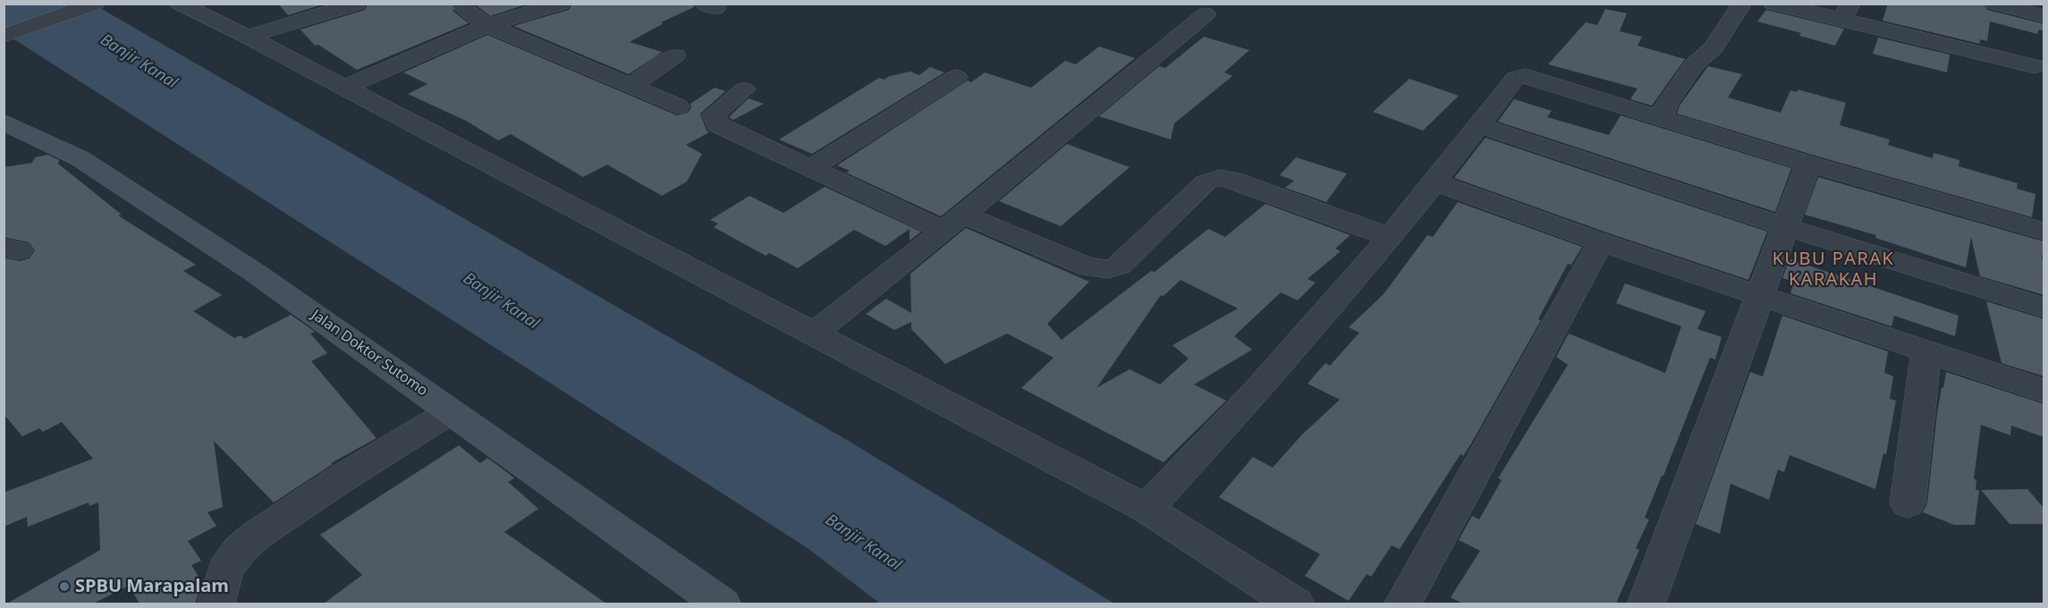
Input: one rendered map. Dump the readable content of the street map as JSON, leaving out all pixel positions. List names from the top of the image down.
{
  "streets": {
    "street": ["Jalan Doktor Sutomo"]
  },
  "districts": ["KUBU PARAK KARAKAH"],
  "water": ["Banjir Kanal"],
  "places": ["SPBU Marapalam"]
}
